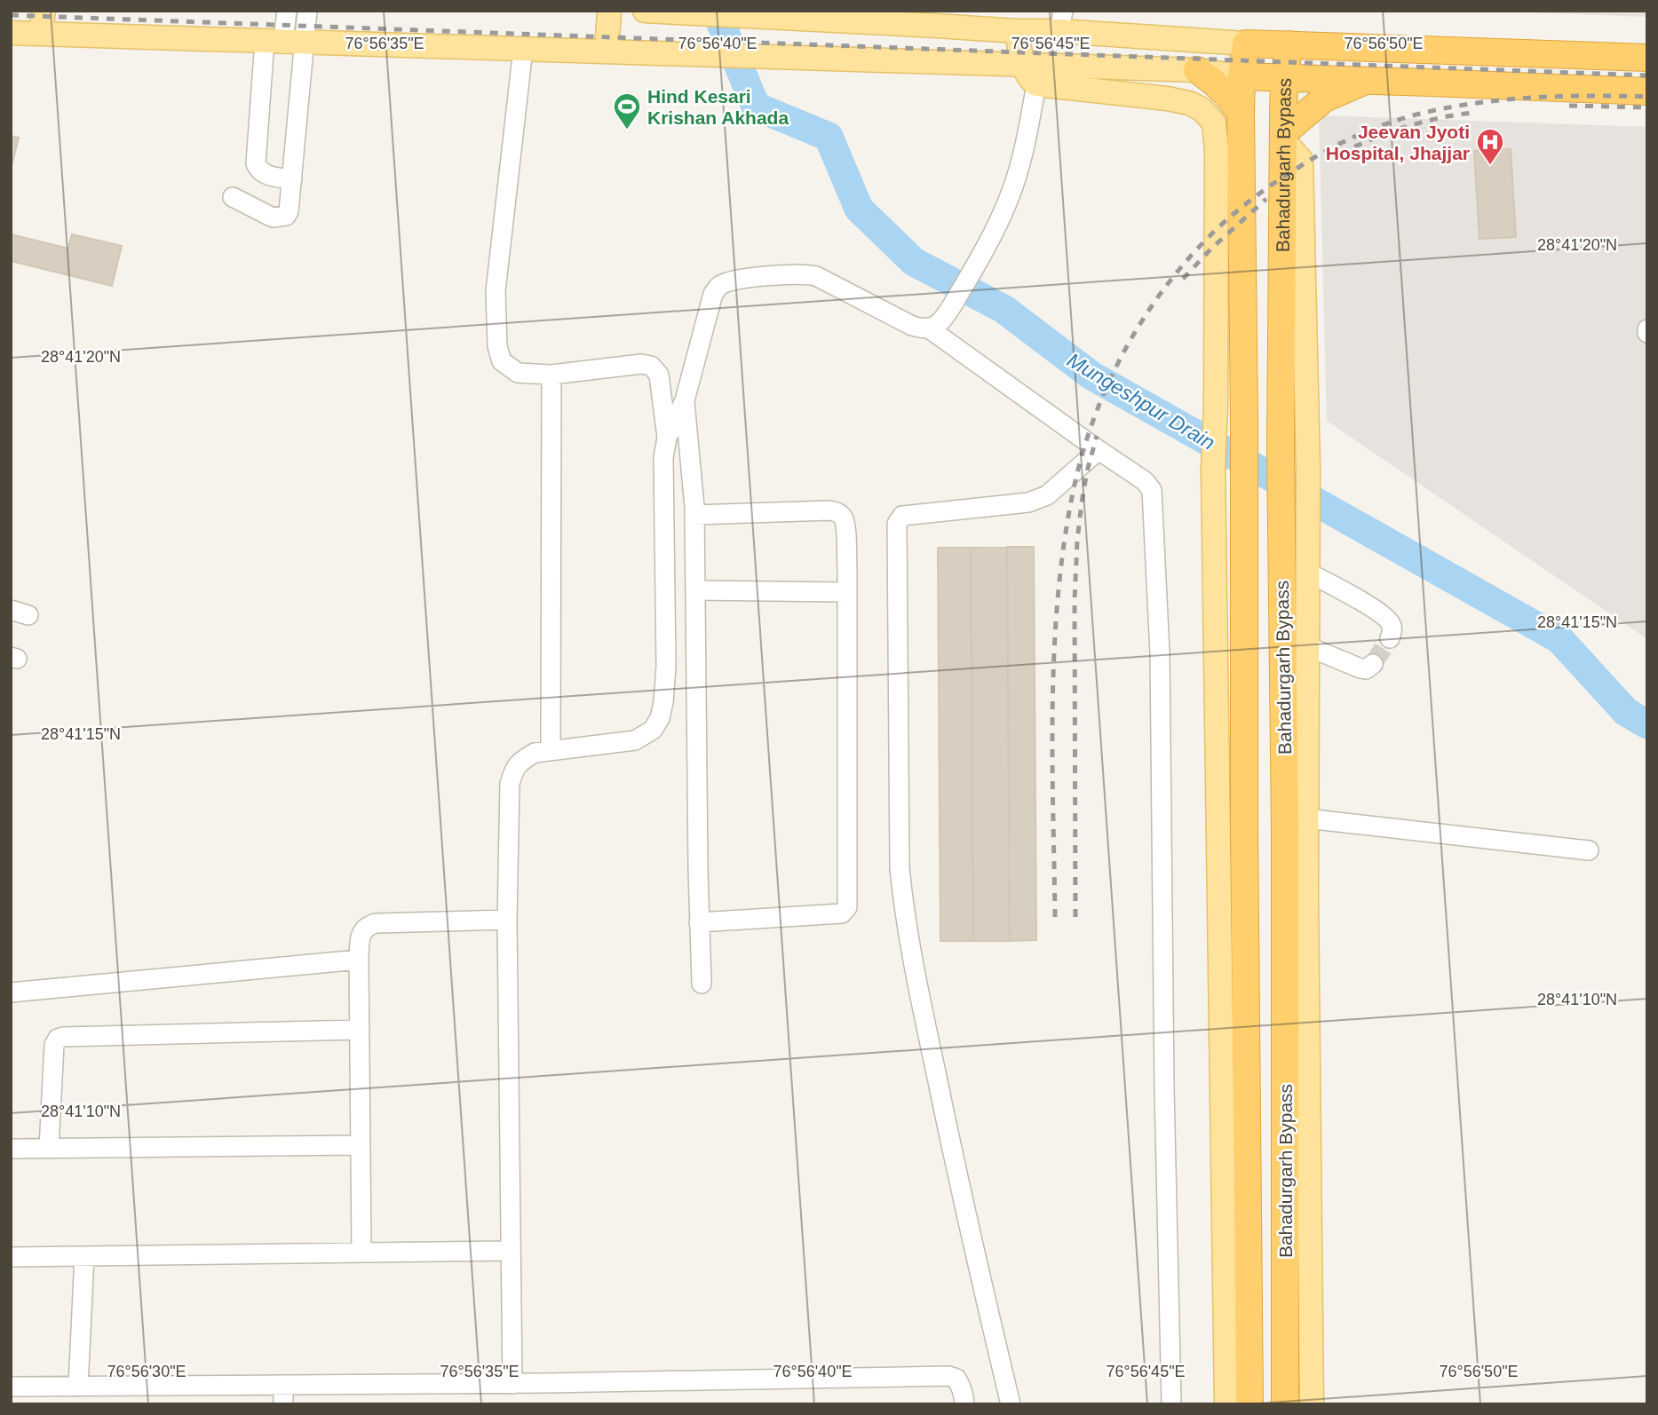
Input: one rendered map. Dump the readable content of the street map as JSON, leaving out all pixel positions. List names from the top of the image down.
{
  "streets": {
    "highway": ["Bahadurgarh Bypass"]
  },
  "water": ["Mungeshpur Drain"],
  "places": {
    "sports": ["Hind Kesari Krishan Akhada"],
    "hospital": ["Jeevan Jyoti Hospital, Jhajjar"]
  },
  "coordinates": [
    "76°56'35\"E",
    "76°56'40\"E",
    "76°56'45\"E",
    "76°56'50\"E",
    "28°41'20\"N",
    "28°41'15\"N",
    "28°41'10\"N",
    "76°56'30\"E"
  ]
}
